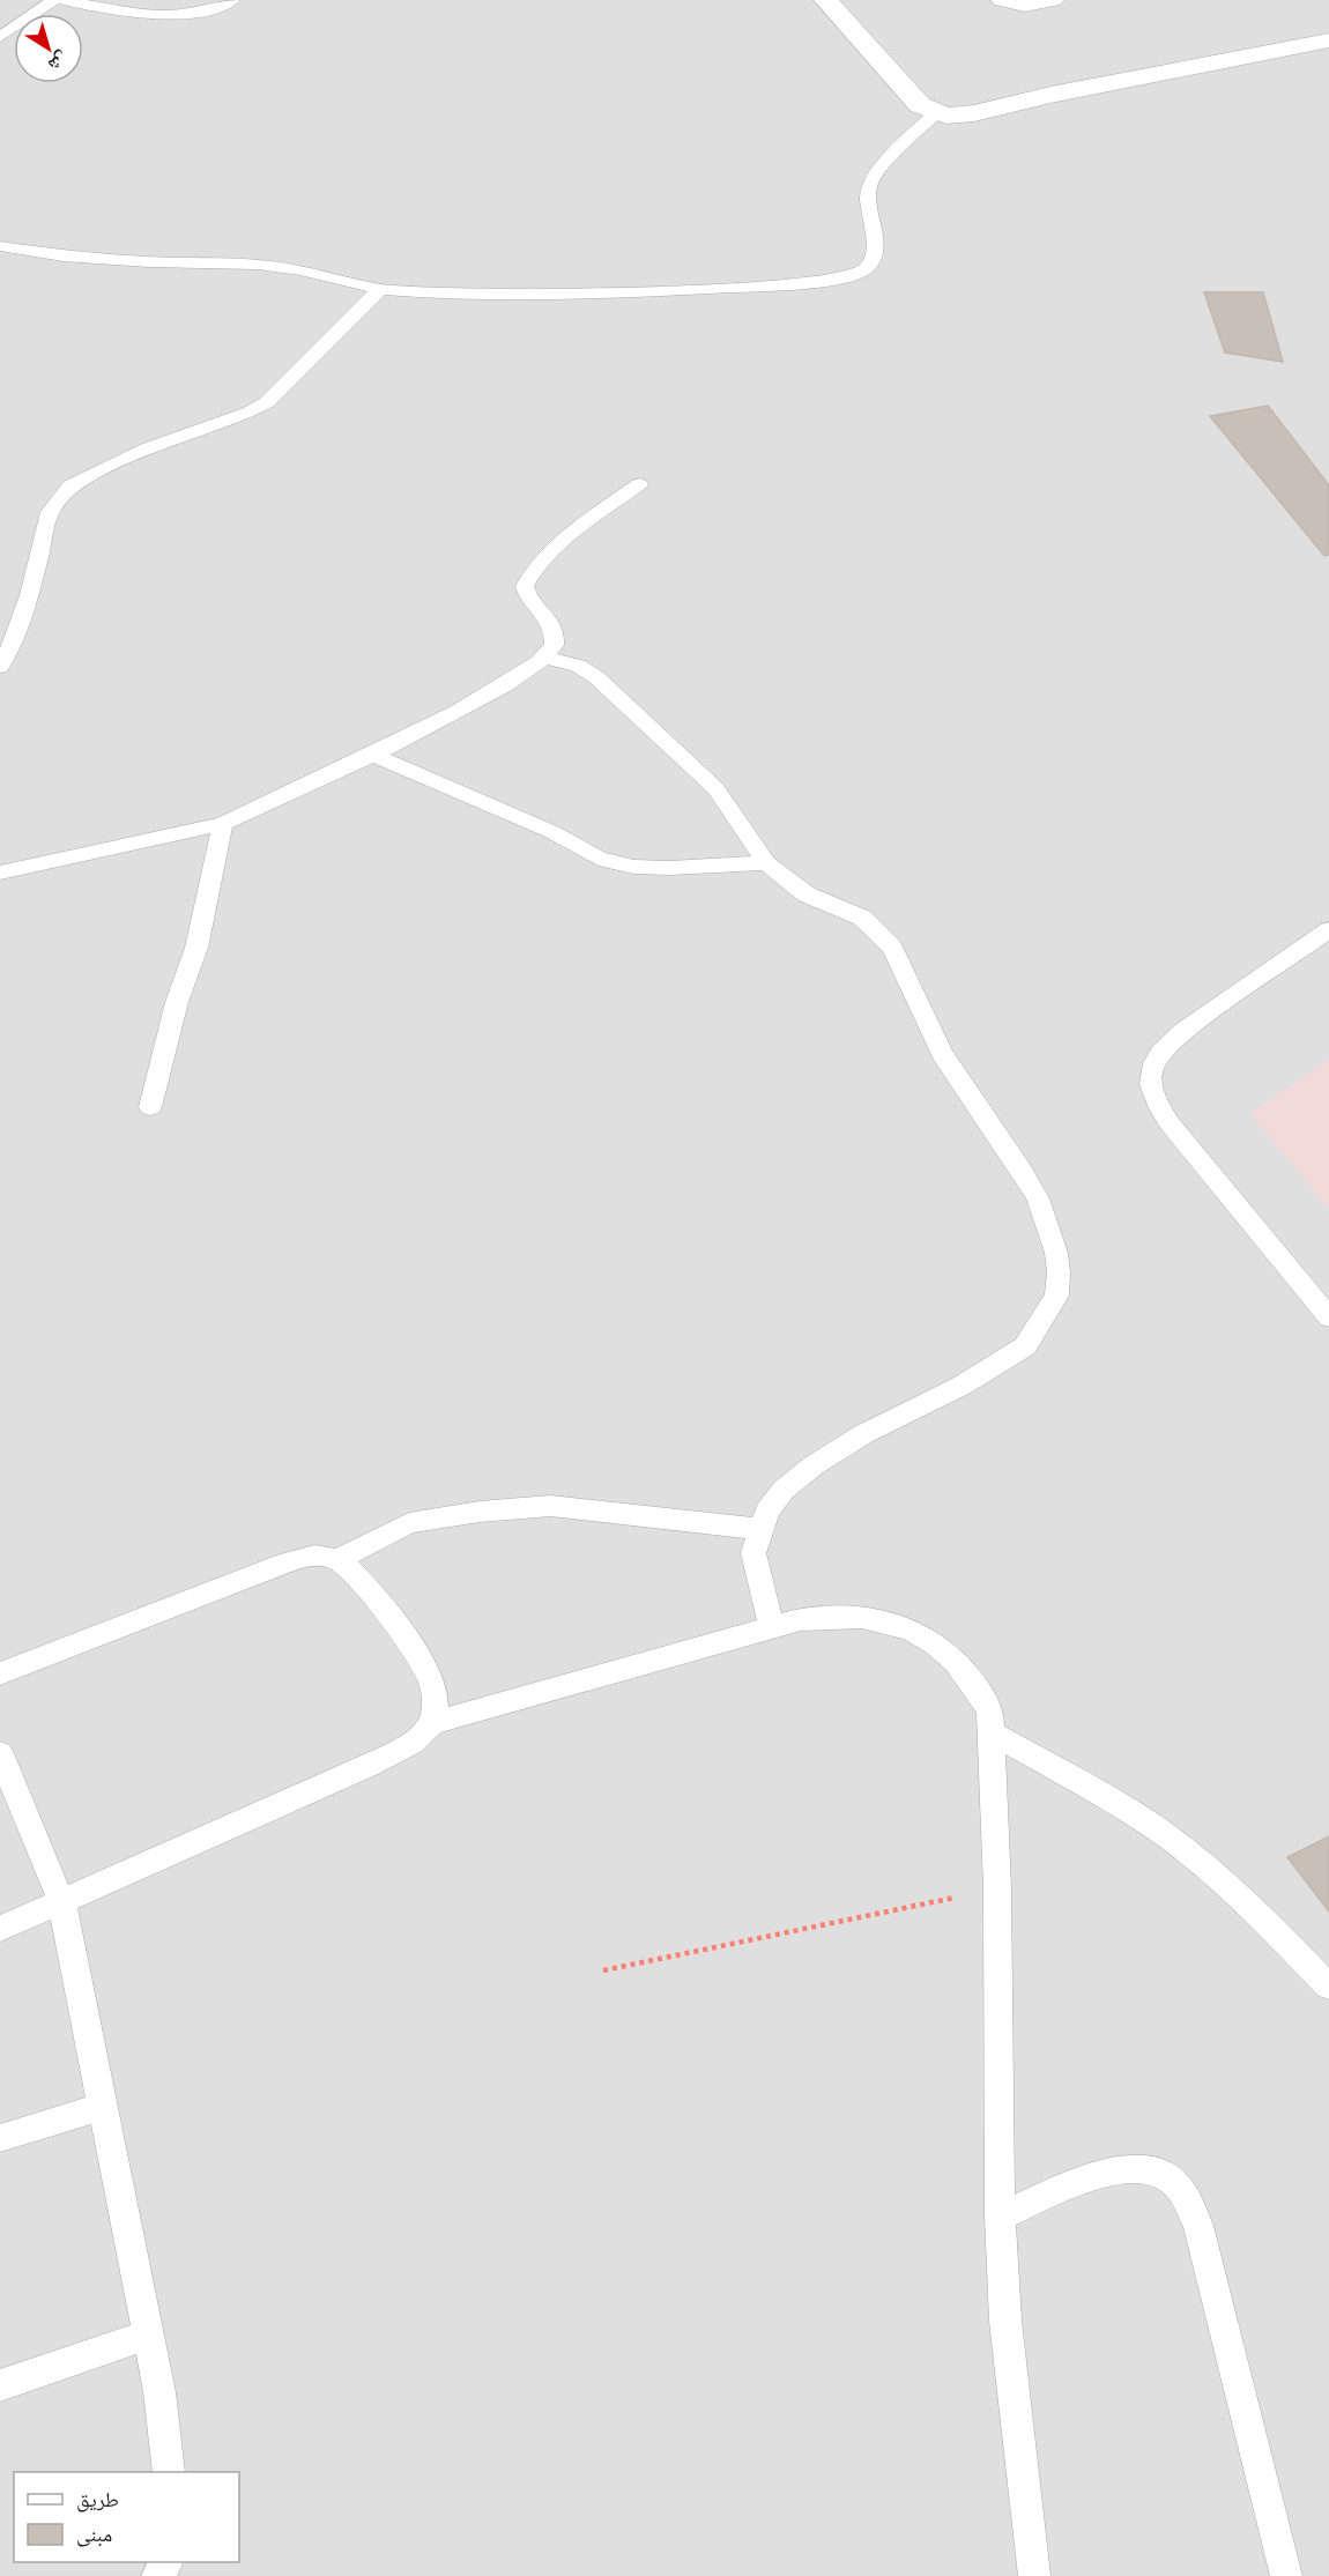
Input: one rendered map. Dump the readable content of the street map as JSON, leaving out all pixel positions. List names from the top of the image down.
{
  "legend": ["طريق", "مبنى"],
  "north": "bottom right"
}
